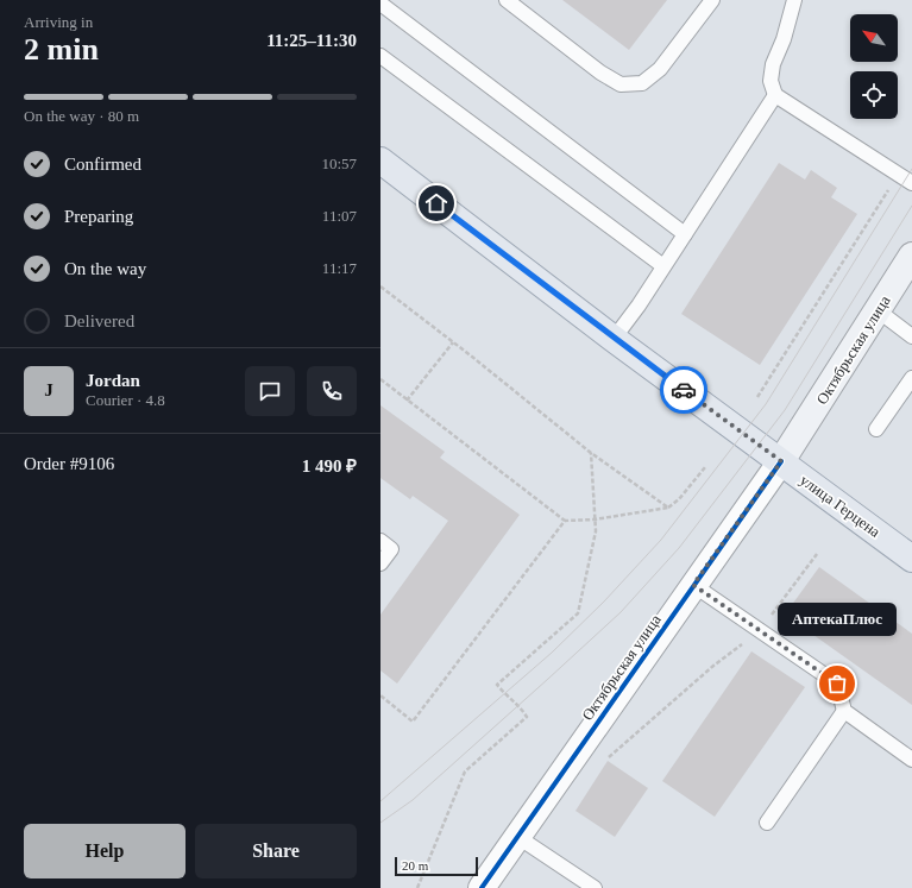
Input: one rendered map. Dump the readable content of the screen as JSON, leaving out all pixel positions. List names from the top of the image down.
{
  "streets": {
    "main road": ["Октябрьская улица", "улица Герцена"]
  },
  "crossings": [
    ["Октябрьская улица", "улица Герцена"]
  ],
  "places": ["АптекаПлюс"],
  "scale_bar": "20 m",
  "north": "top left",
  "page": {
    "heading": ["2 min", "Arriving in", "11:25–11:30"],
    "panel": [
      "Jordan",
      "Courier · 4.8",
      "Order #9106",
      "1 490 ₽"
    ],
    "bar": "On the way · 80 m",
    "list": [
      ["Confirmed", "10:57"],
      ["Preparing", "11:07"],
      ["On the way", "11:17"],
      "Delivered"
    ],
    "round": "J",
    "bubble": "АптекаПлюс",
    "buttons": ["Help", "Share"],
    "scale": "20 m"
  }
}
